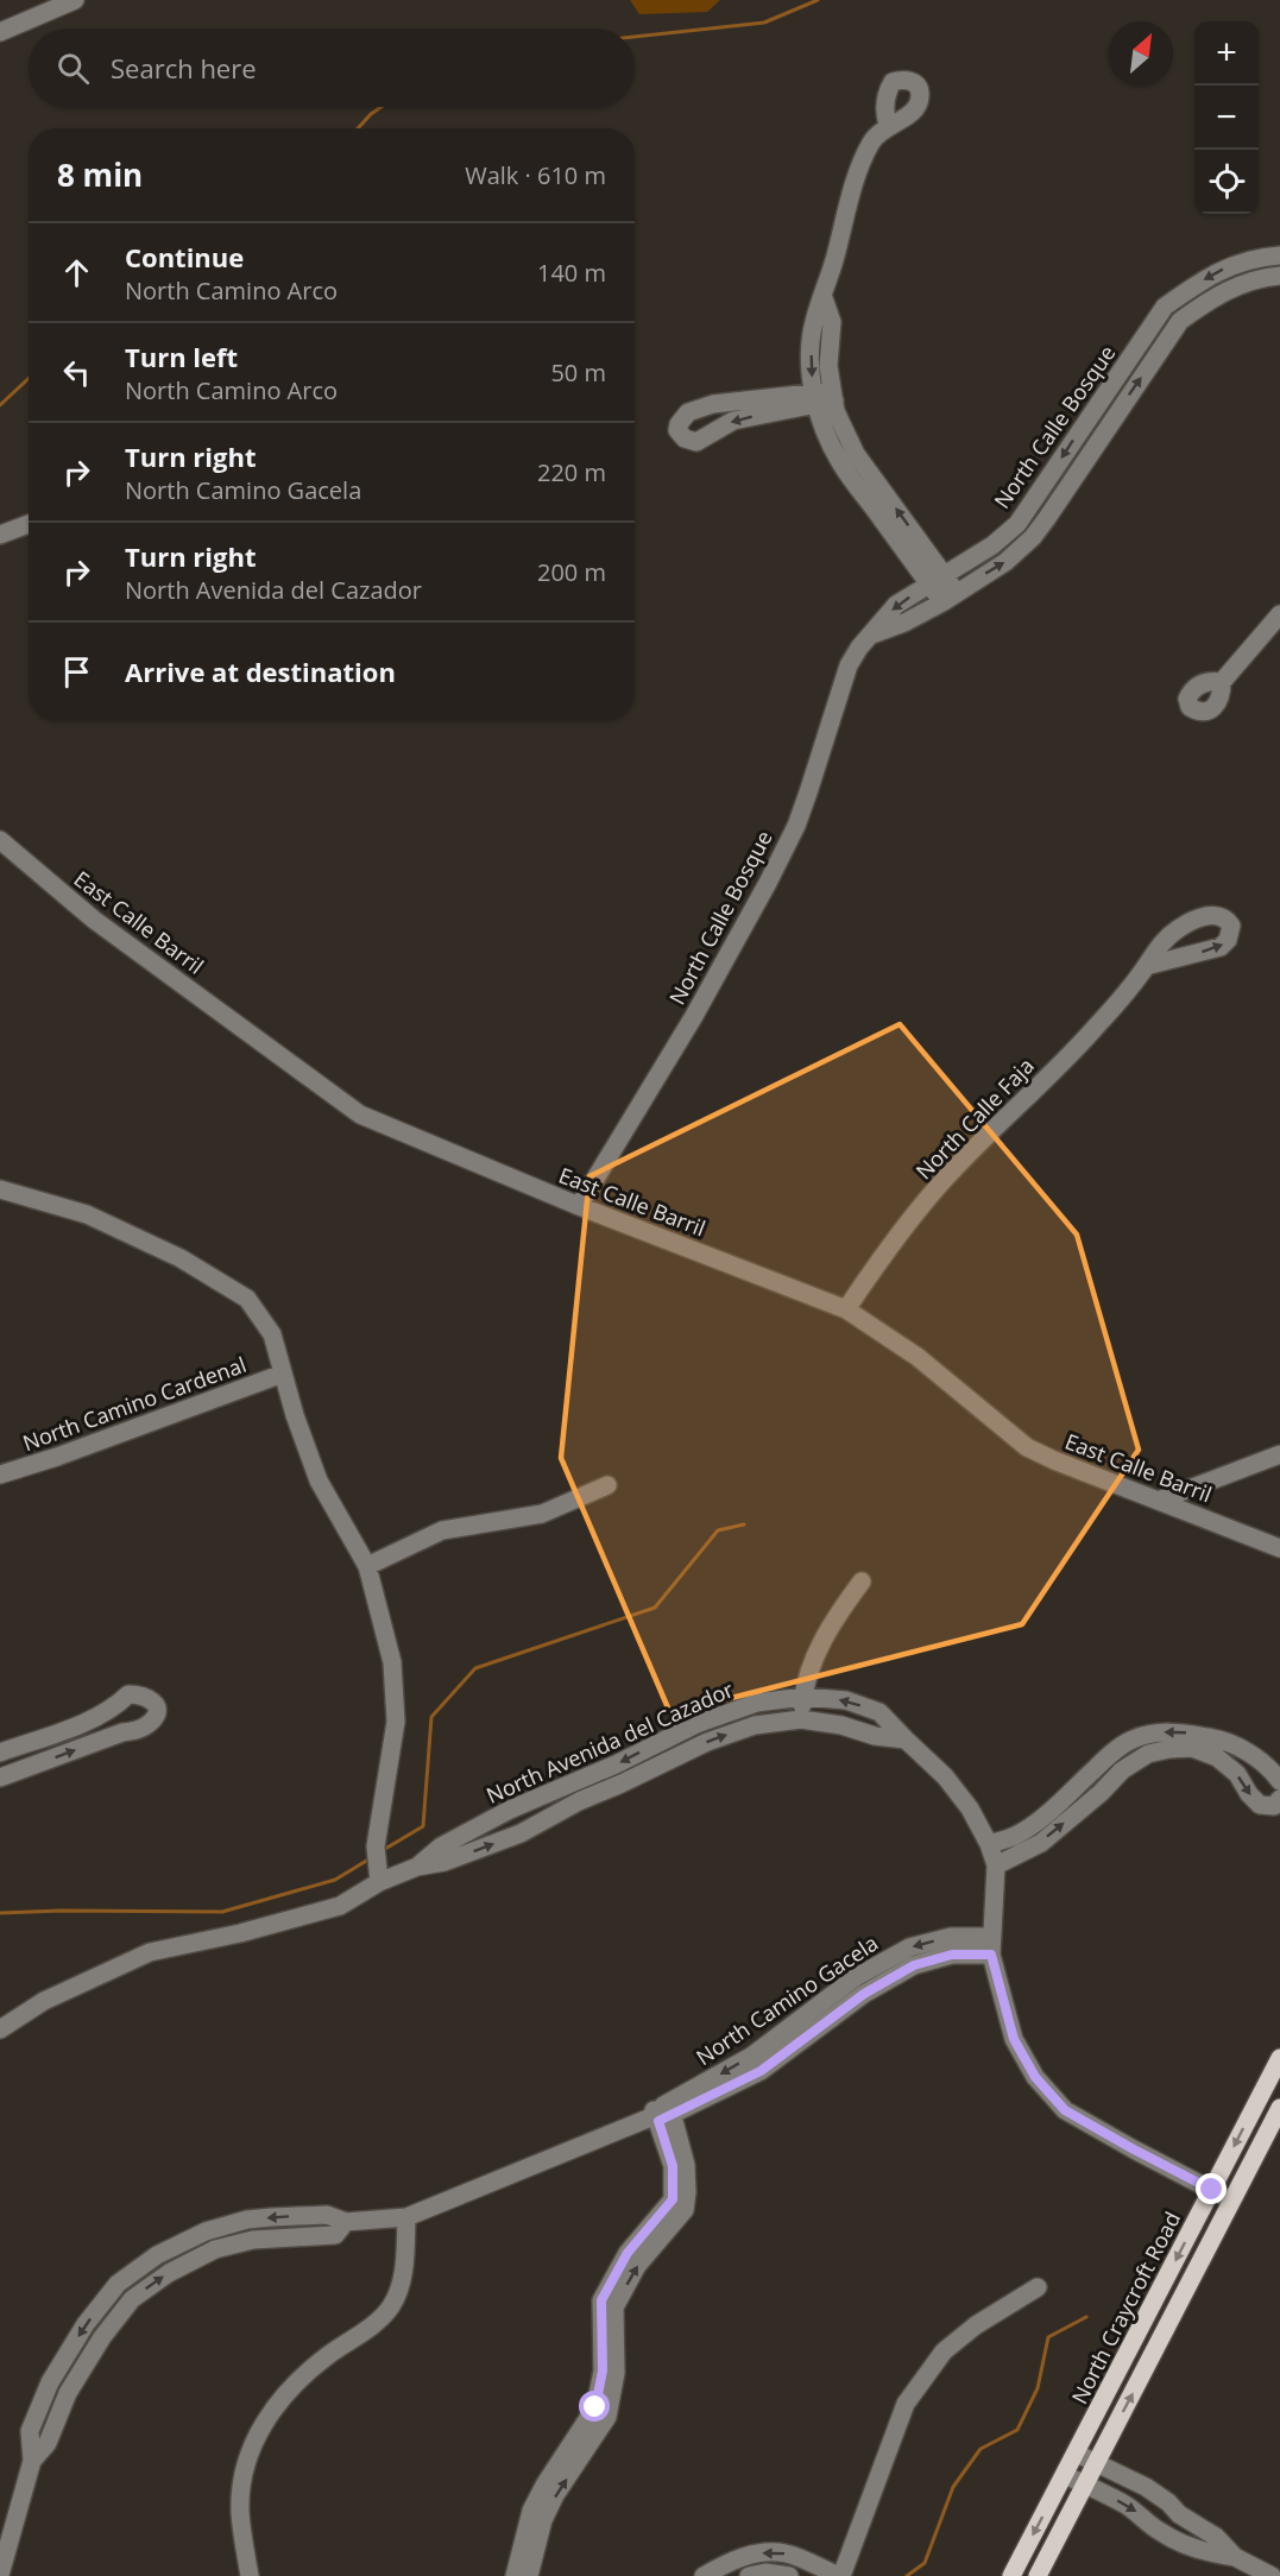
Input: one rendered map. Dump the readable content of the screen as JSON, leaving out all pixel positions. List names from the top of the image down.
{
  "streets": {
    "main road": ["North Craycroft Road"],
    "street": [
      "North Calle Bosque",
      "East Calle Barril",
      "North Calle Faja",
      "North Camino Cardenal",
      "North Avenida del Cazador",
      "North Camino Gacela"
    ]
  },
  "crossings": [
    ["North Calle Bosque", "East Calle Barril"],
    ["East Calle Barril", "North Calle Faja"],
    ["North Avenida del Cazador", "North Camino Gacela"],
    ["North Avenida del Cazador", "North Craycroft Road"]
  ],
  "north": "top right",
  "page": {
    "map_buttons": ["+", "−"],
    "search": "Search here",
    "heading": ["8 min", "Walk · 610 m"],
    "list": [
      ["Continue", "North Camino Arco", "140 m"],
      ["Turn left", "North Camino Arco", "50 m"],
      ["Turn right", "North Camino Gacela", "220 m"],
      ["Turn right", "North Avenida del Cazador", "200 m"],
      "Arrive at destination"
    ]
  }
}
